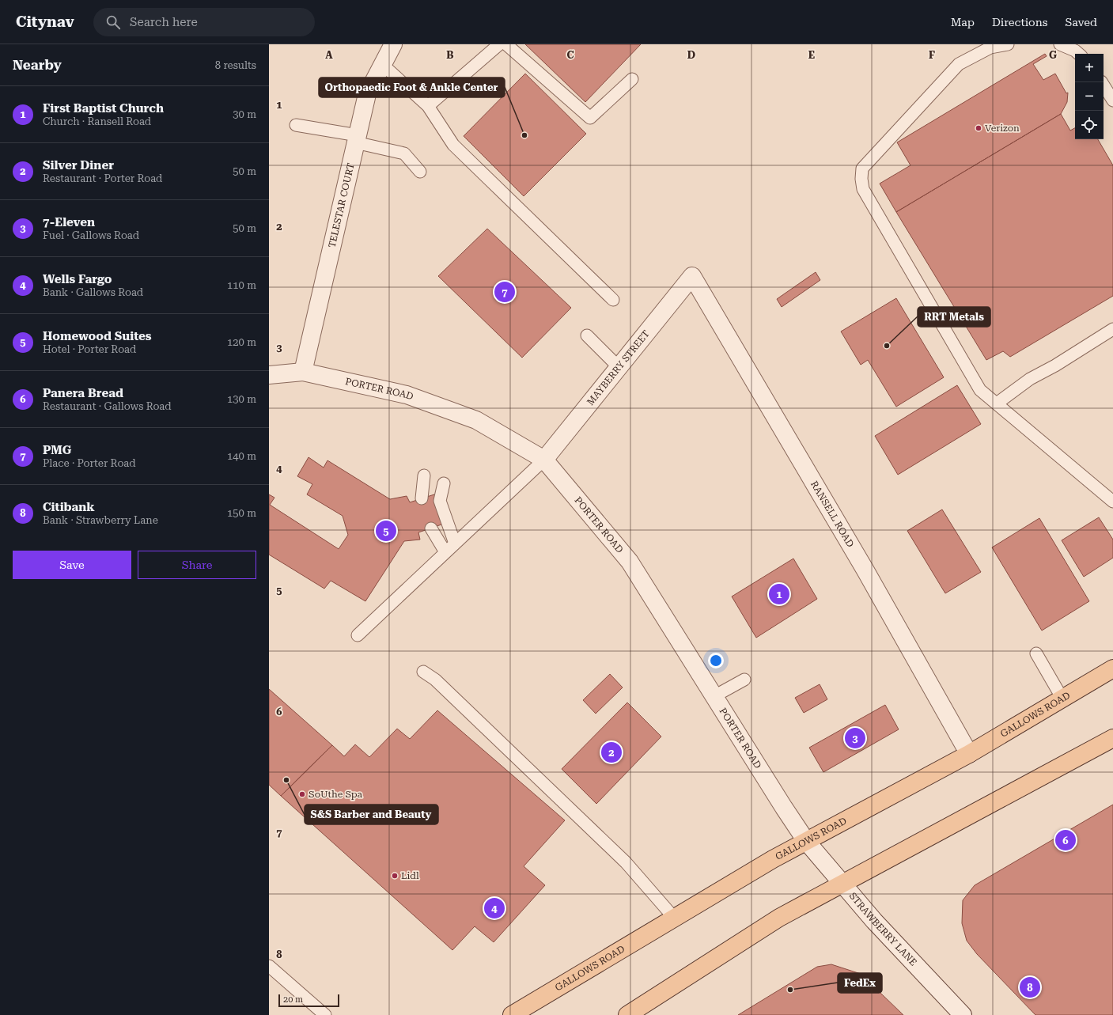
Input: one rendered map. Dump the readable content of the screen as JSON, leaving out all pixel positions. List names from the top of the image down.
{
  "streets": {
    "main road": ["GALLOWS ROAD"],
    "street": [
      "TELESTAR COURT",
      "MAYBERRY STREET",
      "PORTER ROAD",
      "RANSELL ROAD",
      "STRAWBERRY LANE"
    ]
  },
  "crossings": [
    ["TELESTAR COURT", "PORTER ROAD"],
    ["MAYBERRY STREET", "PORTER ROAD"],
    ["MAYBERRY STREET", "RANSELL ROAD"],
    ["PORTER ROAD", "GALLOWS ROAD"],
    ["PORTER ROAD", "STRAWBERRY LANE"],
    ["RANSELL ROAD", "GALLOWS ROAD"],
    ["GALLOWS ROAD", "STRAWBERRY LANE"]
  ],
  "places": [
    "Verizon",
    "Orthopaedic Foot & Ankle Center",
    "RRT Metals",
    "S&S Barber and Beauty",
    "SoUthe Spa",
    "Lidl",
    "FedEx"
  ],
  "scale_bar": "20 m",
  "page": {
    "header": "Citynav",
    "search": "Search here",
    "nav": ["Map", "Directions", "Saved"],
    "heading": ["Nearby", "8 results"],
    "map_buttons": ["+", "−"],
    "list": [
      {
        "mark": "1",
        "name": "First Baptist Church",
        "note": "Church · Ransell Road",
        "value": "30 m"
      },
      {
        "mark": "2",
        "name": "Silver Diner",
        "note": "Restaurant · Porter Road",
        "value": "50 m"
      },
      {
        "mark": "3",
        "name": "7-Eleven",
        "note": "Fuel · Gallows Road",
        "value": "50 m"
      },
      {
        "mark": "4",
        "name": "Wells Fargo",
        "note": "Bank · Gallows Road",
        "value": "110 m"
      },
      {
        "mark": "5",
        "name": "Homewood Suites",
        "note": "Hotel · Porter Road",
        "value": "120 m"
      },
      {
        "mark": "6",
        "name": "Panera Bread",
        "note": "Restaurant · Gallows Road",
        "value": "130 m"
      },
      {
        "mark": "7",
        "name": "PMG",
        "note": "Place · Porter Road",
        "value": "140 m"
      },
      {
        "mark": "8",
        "name": "Citibank",
        "note": "Bank · Strawberry Lane",
        "value": "150 m"
      }
    ],
    "pins": [
      "7",
      "5",
      "1",
      "3",
      "2",
      "6",
      "4",
      "8"
    ],
    "buttons": ["Save", "Share"],
    "scale": "20 m"
  },
  "grid": {
    "columns": [
      "A",
      "B",
      "C",
      "D",
      "E",
      "F",
      "G"
    ],
    "rows": [
      "1",
      "2",
      "3",
      "4",
      "5",
      "6",
      "7",
      "8"
    ]
  }
}
